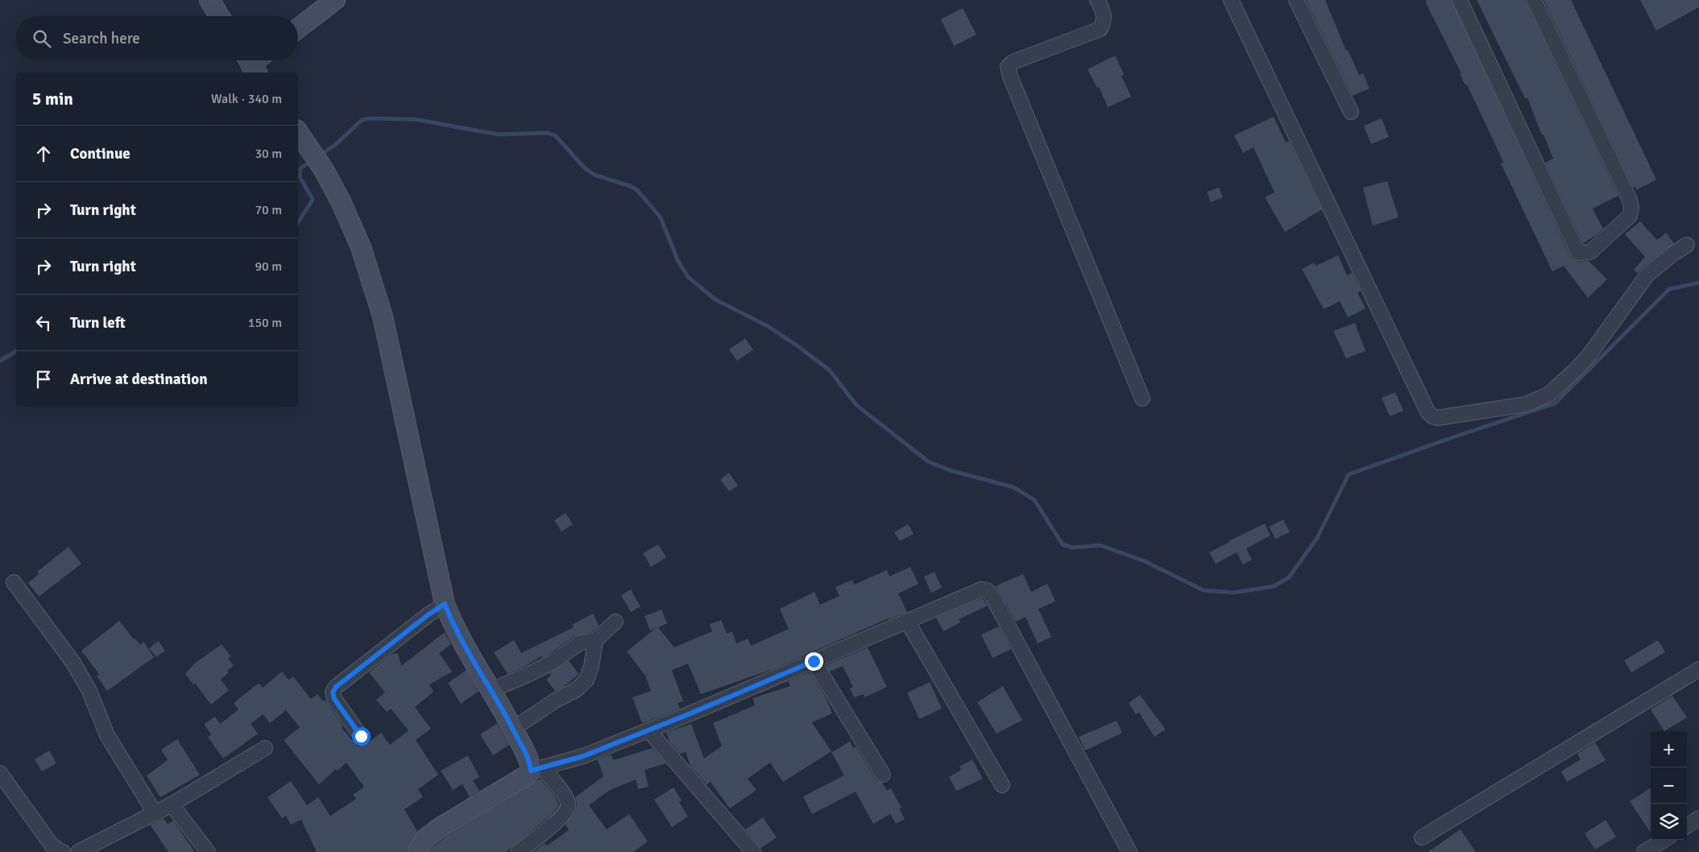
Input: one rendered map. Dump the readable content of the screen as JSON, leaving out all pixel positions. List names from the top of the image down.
{
  "page": {
    "search": "Search here",
    "heading": ["5 min", "Walk · 340 m"],
    "list": [
      ["Continue", "30 m"],
      ["Turn right", "70 m"],
      ["Turn right", "90 m"],
      ["Turn left", "150 m"],
      "Arrive at destination"
    ],
    "map_buttons": ["+", "−"]
  }
}
